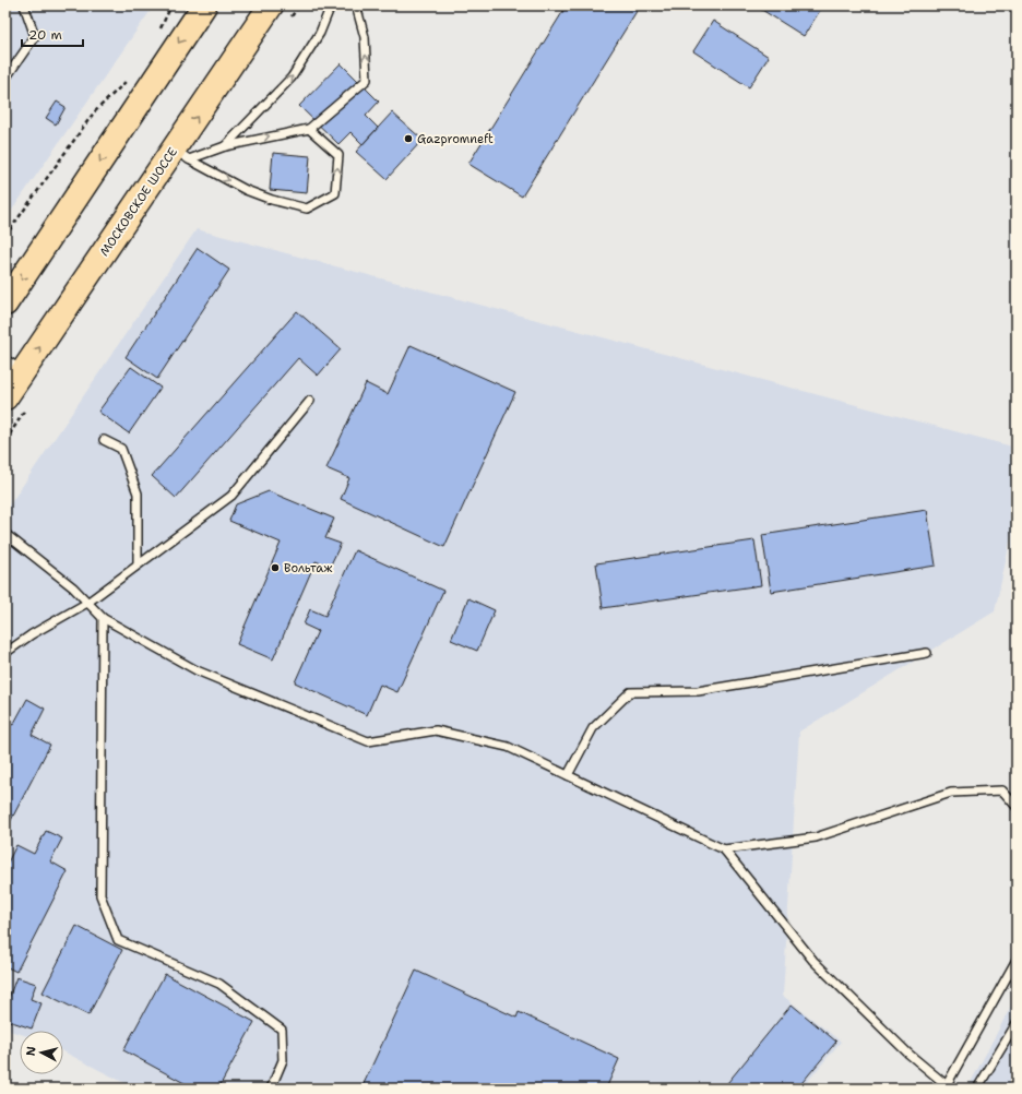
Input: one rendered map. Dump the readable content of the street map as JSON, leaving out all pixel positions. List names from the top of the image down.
{
  "streets": {
    "main road": ["МОСКОВСКОЕ ШОССЕ"]
  },
  "places": ["Gazpromneft", "Вольтаж"],
  "scale_bar": "20 m",
  "north": "left"
}
